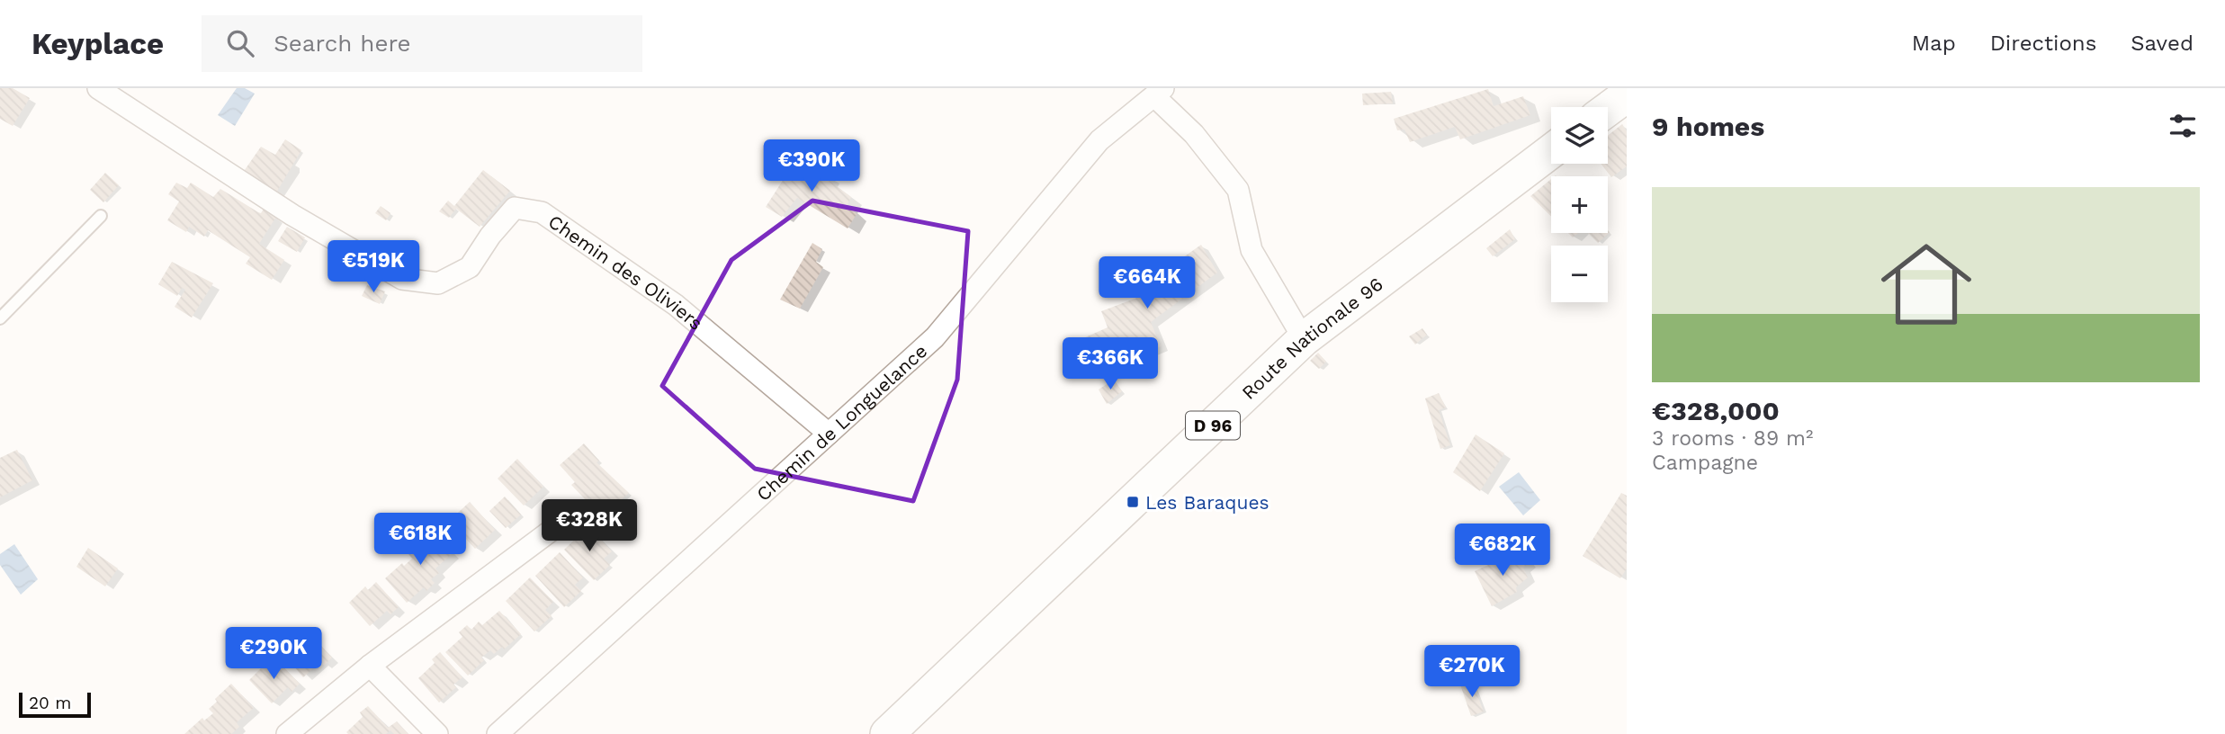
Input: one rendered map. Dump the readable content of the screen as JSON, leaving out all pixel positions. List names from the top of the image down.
{
  "streets": {
    "main road": ["Route Nationale 96", "D 96"],
    "street": ["Chemin des Oliviers", "Chemin de Longuelance"]
  },
  "crossings": [
    ["Chemin des Oliviers", "Chemin de Longuelance"]
  ],
  "places": {
    "transit": ["Les Baraques"]
  },
  "scale_bar": "20 m",
  "page": {
    "header": "Keyplace",
    "search": "Search here",
    "nav": ["Map", "Directions", "Saved"],
    "heading": "9 homes",
    "map_buttons": ["+", "−"],
    "price": [
      "€390K",
      "€519K",
      "€664K",
      "€366K",
      "€328K",
      "€618K",
      "€682K",
      "€290K",
      "€270K"
    ],
    "list": [
      {
        "name": "€328,000",
        "note": "3 rooms · 89 m² · Campagne"
      }
    ],
    "scale": "20 m"
  }
}
